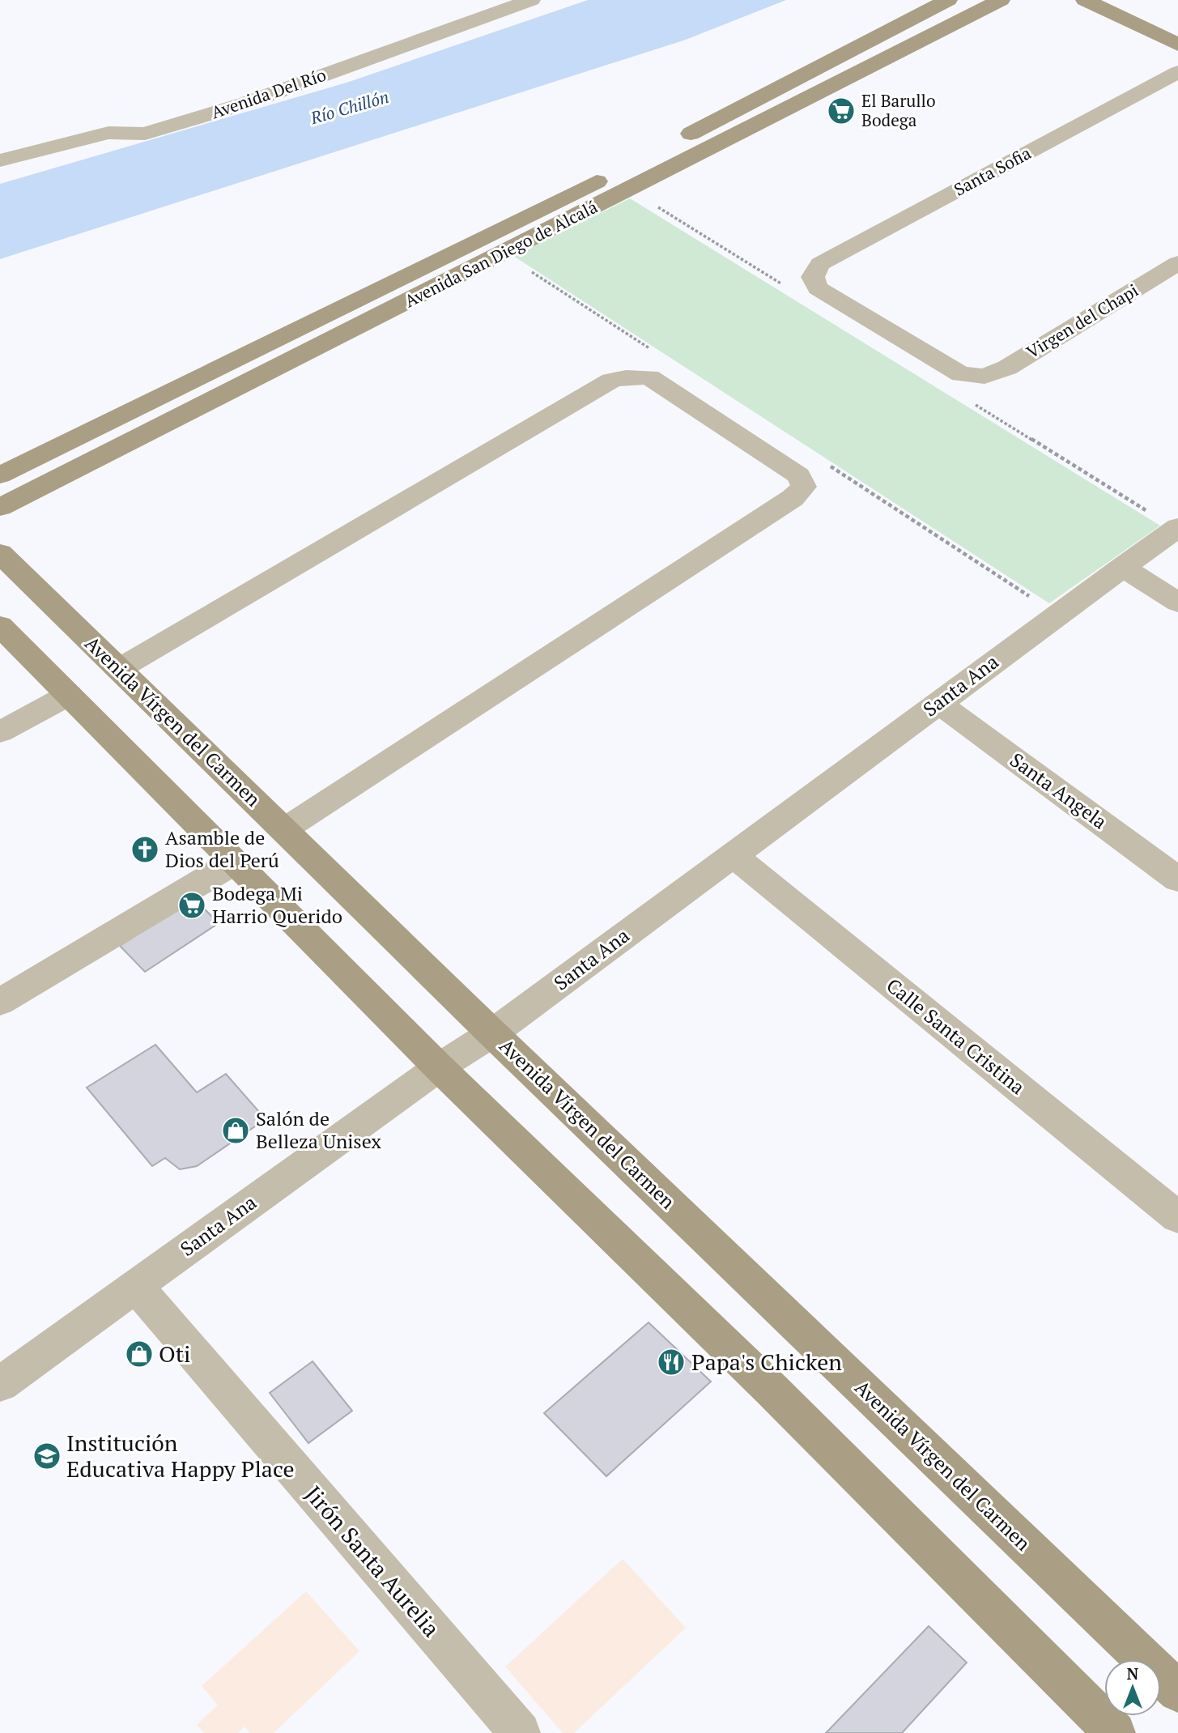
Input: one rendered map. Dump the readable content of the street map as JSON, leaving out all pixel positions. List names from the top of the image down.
{
  "streets": {
    "main road": ["Avenida San Diego de Alcalá", "Avenida Vírgen del Carmen"],
    "street": [
      "Avenida Del Río",
      "Santa Sofia",
      "Virgen del Chapi",
      "Santa Ana",
      "Santa Angela",
      "Calle Santa Cristina",
      "Jirón Santa Aurelia"
    ]
  },
  "crossings": [
    ["Santa Sofia", "Virgen del Chapi"],
    ["Santa Ana", "Avenida Vírgen del Carmen"],
    ["Santa Ana", "Santa Angela"],
    ["Santa Ana", "Calle Santa Cristina"],
    ["Santa Ana", "Jirón Santa Aurelia"]
  ],
  "water": ["Río Chillón"],
  "places": {
    "supermarket": ["El Barullo Bodega", "Bodega Mi Harrio Querido"],
    "church": ["Asamble de Dios del Perú"],
    "shop": ["Salón de Belleza Unisex", "Oti"],
    "restaurant": ["Papa's Chicken"],
    "school or university": ["Institución Educativa Happy Place"]
  },
  "north": "top"
}
